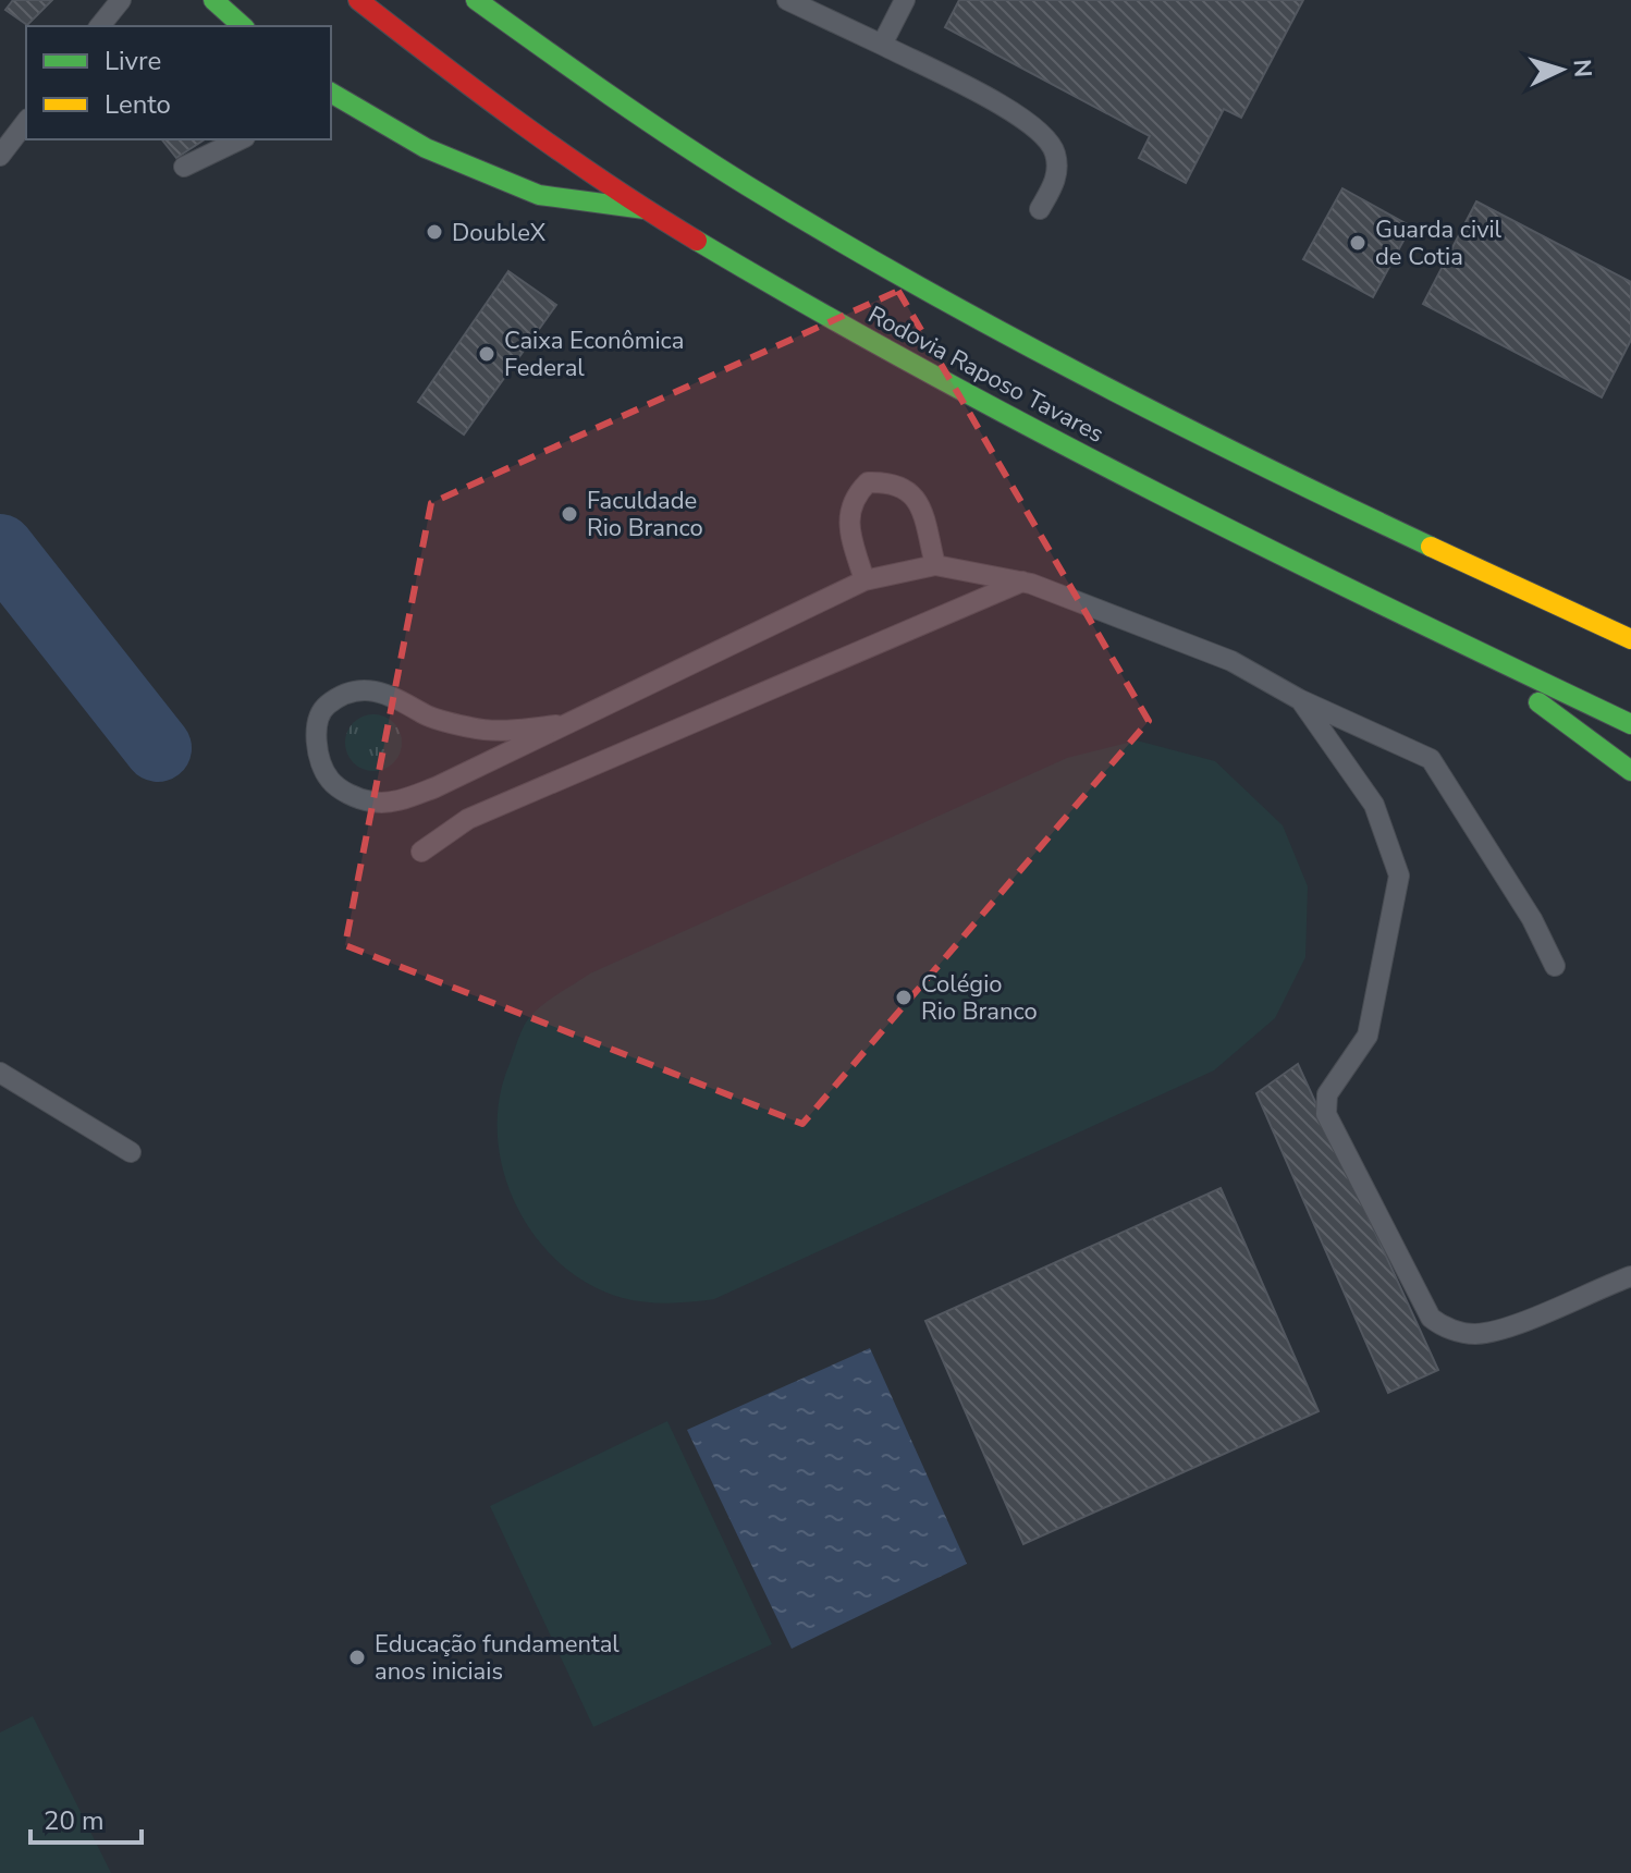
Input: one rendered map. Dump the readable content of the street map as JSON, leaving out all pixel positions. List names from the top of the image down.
{
  "streets": {
    "main road": ["Rodovia Raposo Tavares"]
  },
  "places": [
    "DoubleX",
    "Guarda civil de Cotia",
    "Caixa Econômica Federal",
    "Faculdade Rio Branco",
    "Colégio Rio Branco",
    "Educação fundamental anos iniciais"
  ],
  "legend": ["Livre", "Lento"],
  "scale_bar": "20 m",
  "north": "right"
}
